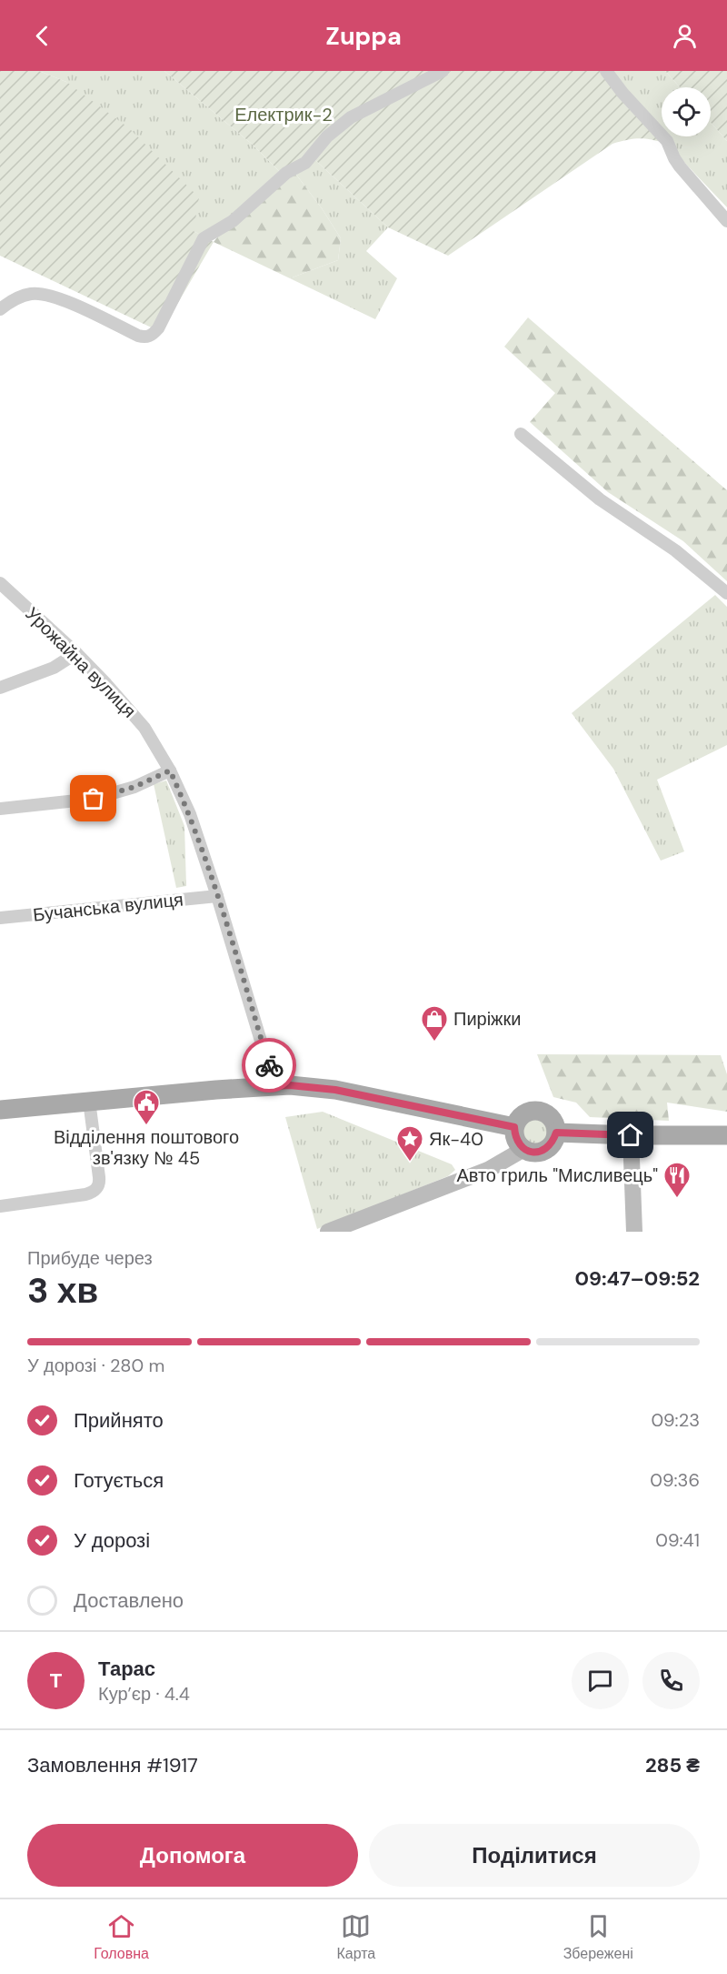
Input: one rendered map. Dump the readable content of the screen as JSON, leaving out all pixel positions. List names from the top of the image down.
{
  "streets": {
    "street": ["Урожайна вулиця", "Бучанська вулиця"]
  },
  "crossings": [
    ["Урожайна вулиця", "Бучанська вулиця"]
  ],
  "parks": ["Електрик-2"],
  "places": {
    "shop": ["Пиріжки"],
    "public building": ["Відділення поштового зв'язку № 45"],
    "place": ["Як-40"],
    "restaurant": ["Авто гриль \"Мисливець\""]
  },
  "page": {
    "header": "Zuppa",
    "heading": ["3 хв", "Прибуде через", "09:47–09:52"],
    "panel": [
      "Тарас",
      "Кур’єр · 4.4",
      "Замовлення #1917",
      "285 ₴"
    ],
    "bar": "У дорозі · 280 m",
    "list": [
      ["Прийнято", "09:23"],
      ["Готується", "09:36"],
      ["У дорозі", "09:41"],
      "Доставлено"
    ],
    "round": "Т",
    "buttons": ["Допомога", "Поділитися"],
    "tabs": ["Головна", "Карта", "Збережені"]
  }
}
